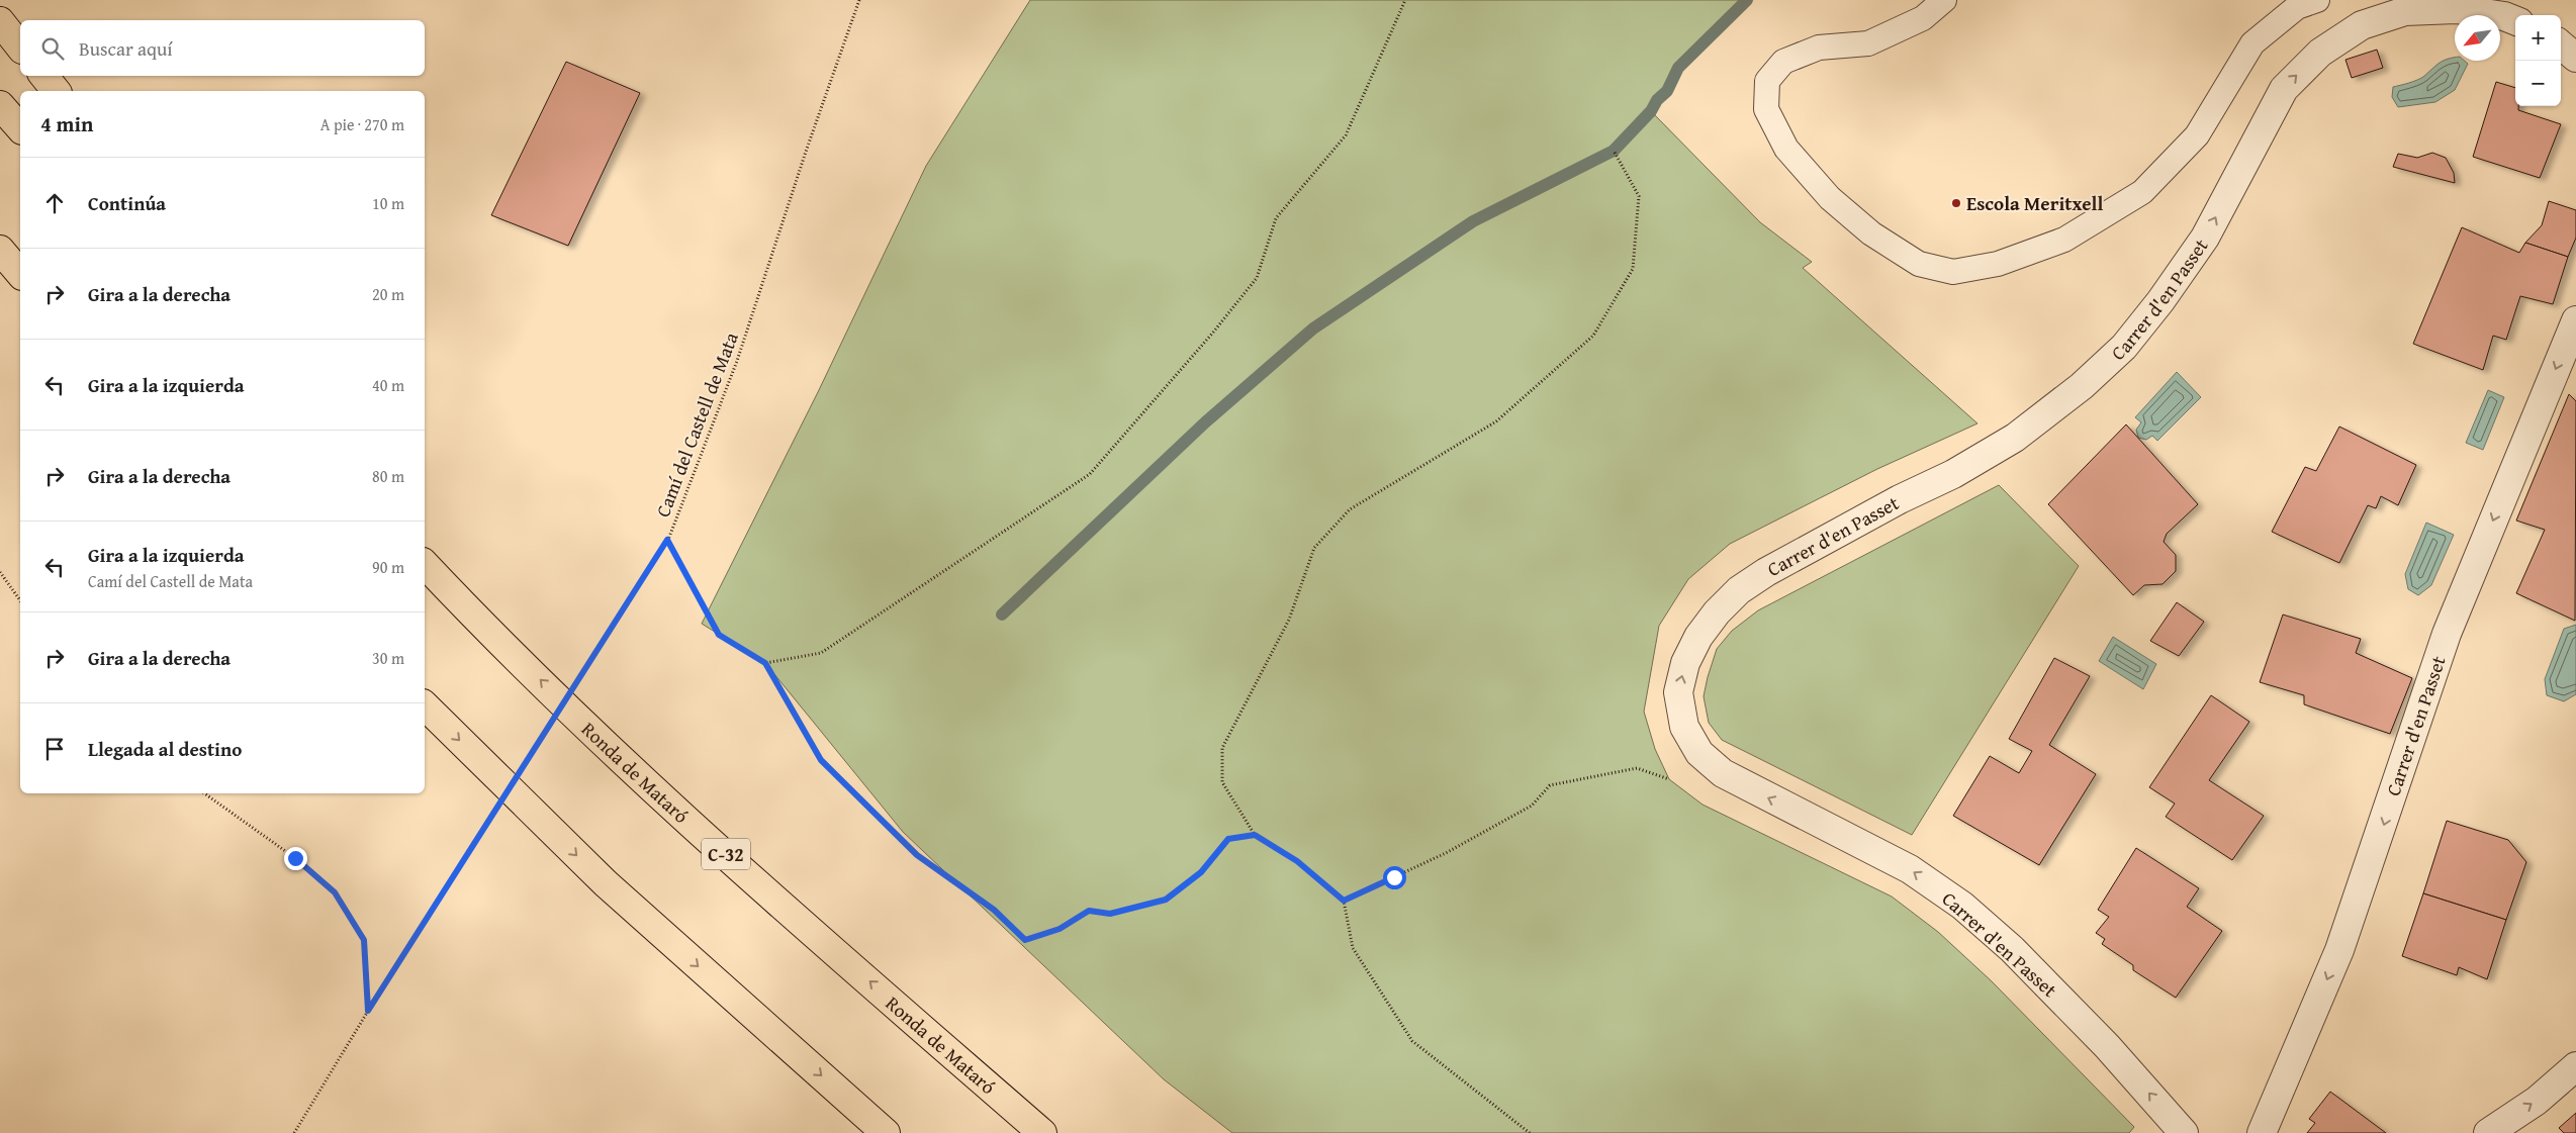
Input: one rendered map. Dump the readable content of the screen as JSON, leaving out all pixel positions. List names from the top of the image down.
{
  "streets": {
    "highway": ["Ronda de Mataró", "C-32"],
    "street": ["Carrer d'en Passet"],
    "path": ["Camí del Castell de Mata"]
  },
  "places": ["Escola Meritxell"],
  "north": "bottom left",
  "page": {
    "map_buttons": ["+", "−"],
    "search": "Buscar aquí",
    "heading": ["4 min", "A pie · 270 m"],
    "list": [
      ["Continúa", "10 m"],
      ["Gira a la derecha", "20 m"],
      ["Gira a la izquierda", "40 m"],
      ["Gira a la derecha", "80 m"],
      ["Gira a la izquierda", "Camí del Castell de Mata", "90 m"],
      ["Gira a la derecha", "30 m"],
      "Llegada al destino"
    ]
  }
}
